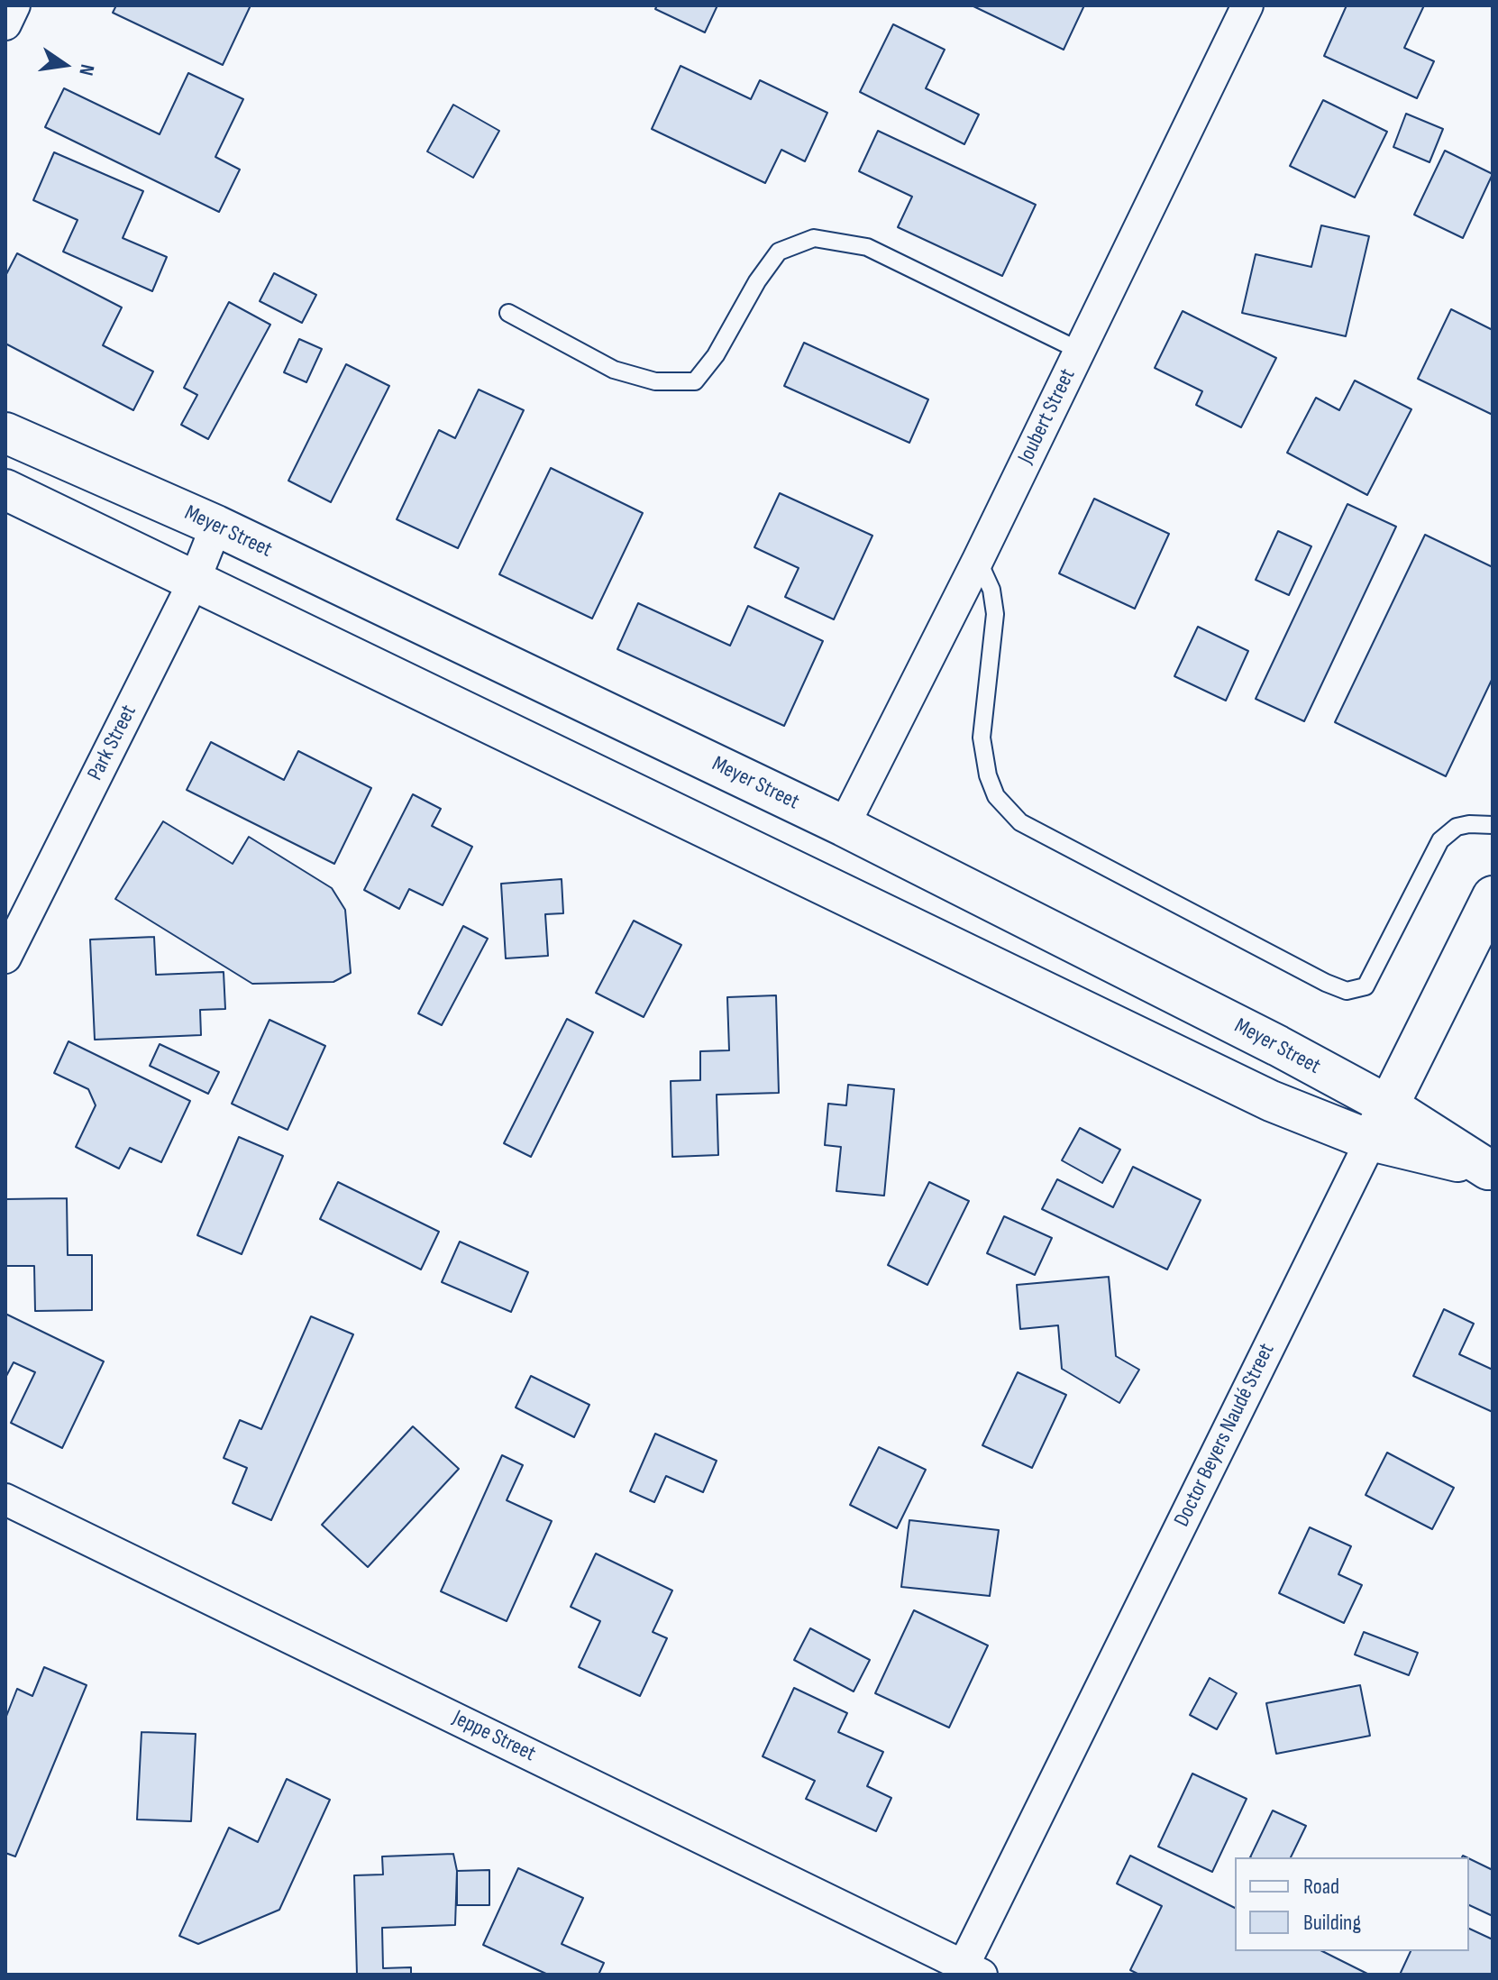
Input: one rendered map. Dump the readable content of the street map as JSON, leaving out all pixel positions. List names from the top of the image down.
{
  "streets": {
    "main road": ["Meyer Street", "Doctor Beyers Naudé Street"],
    "street": ["Joubert Street", "Park Street", "Jeppe Street"]
  },
  "crossings": [
    ["Joubert Street", "Meyer Street"],
    ["Meyer Street", "Park Street"],
    ["Meyer Street", "Doctor Beyers Naudé Street"],
    ["Doctor Beyers Naudé Street", "Jeppe Street"]
  ],
  "legend": ["Road", "Building"],
  "north": "right"
}
